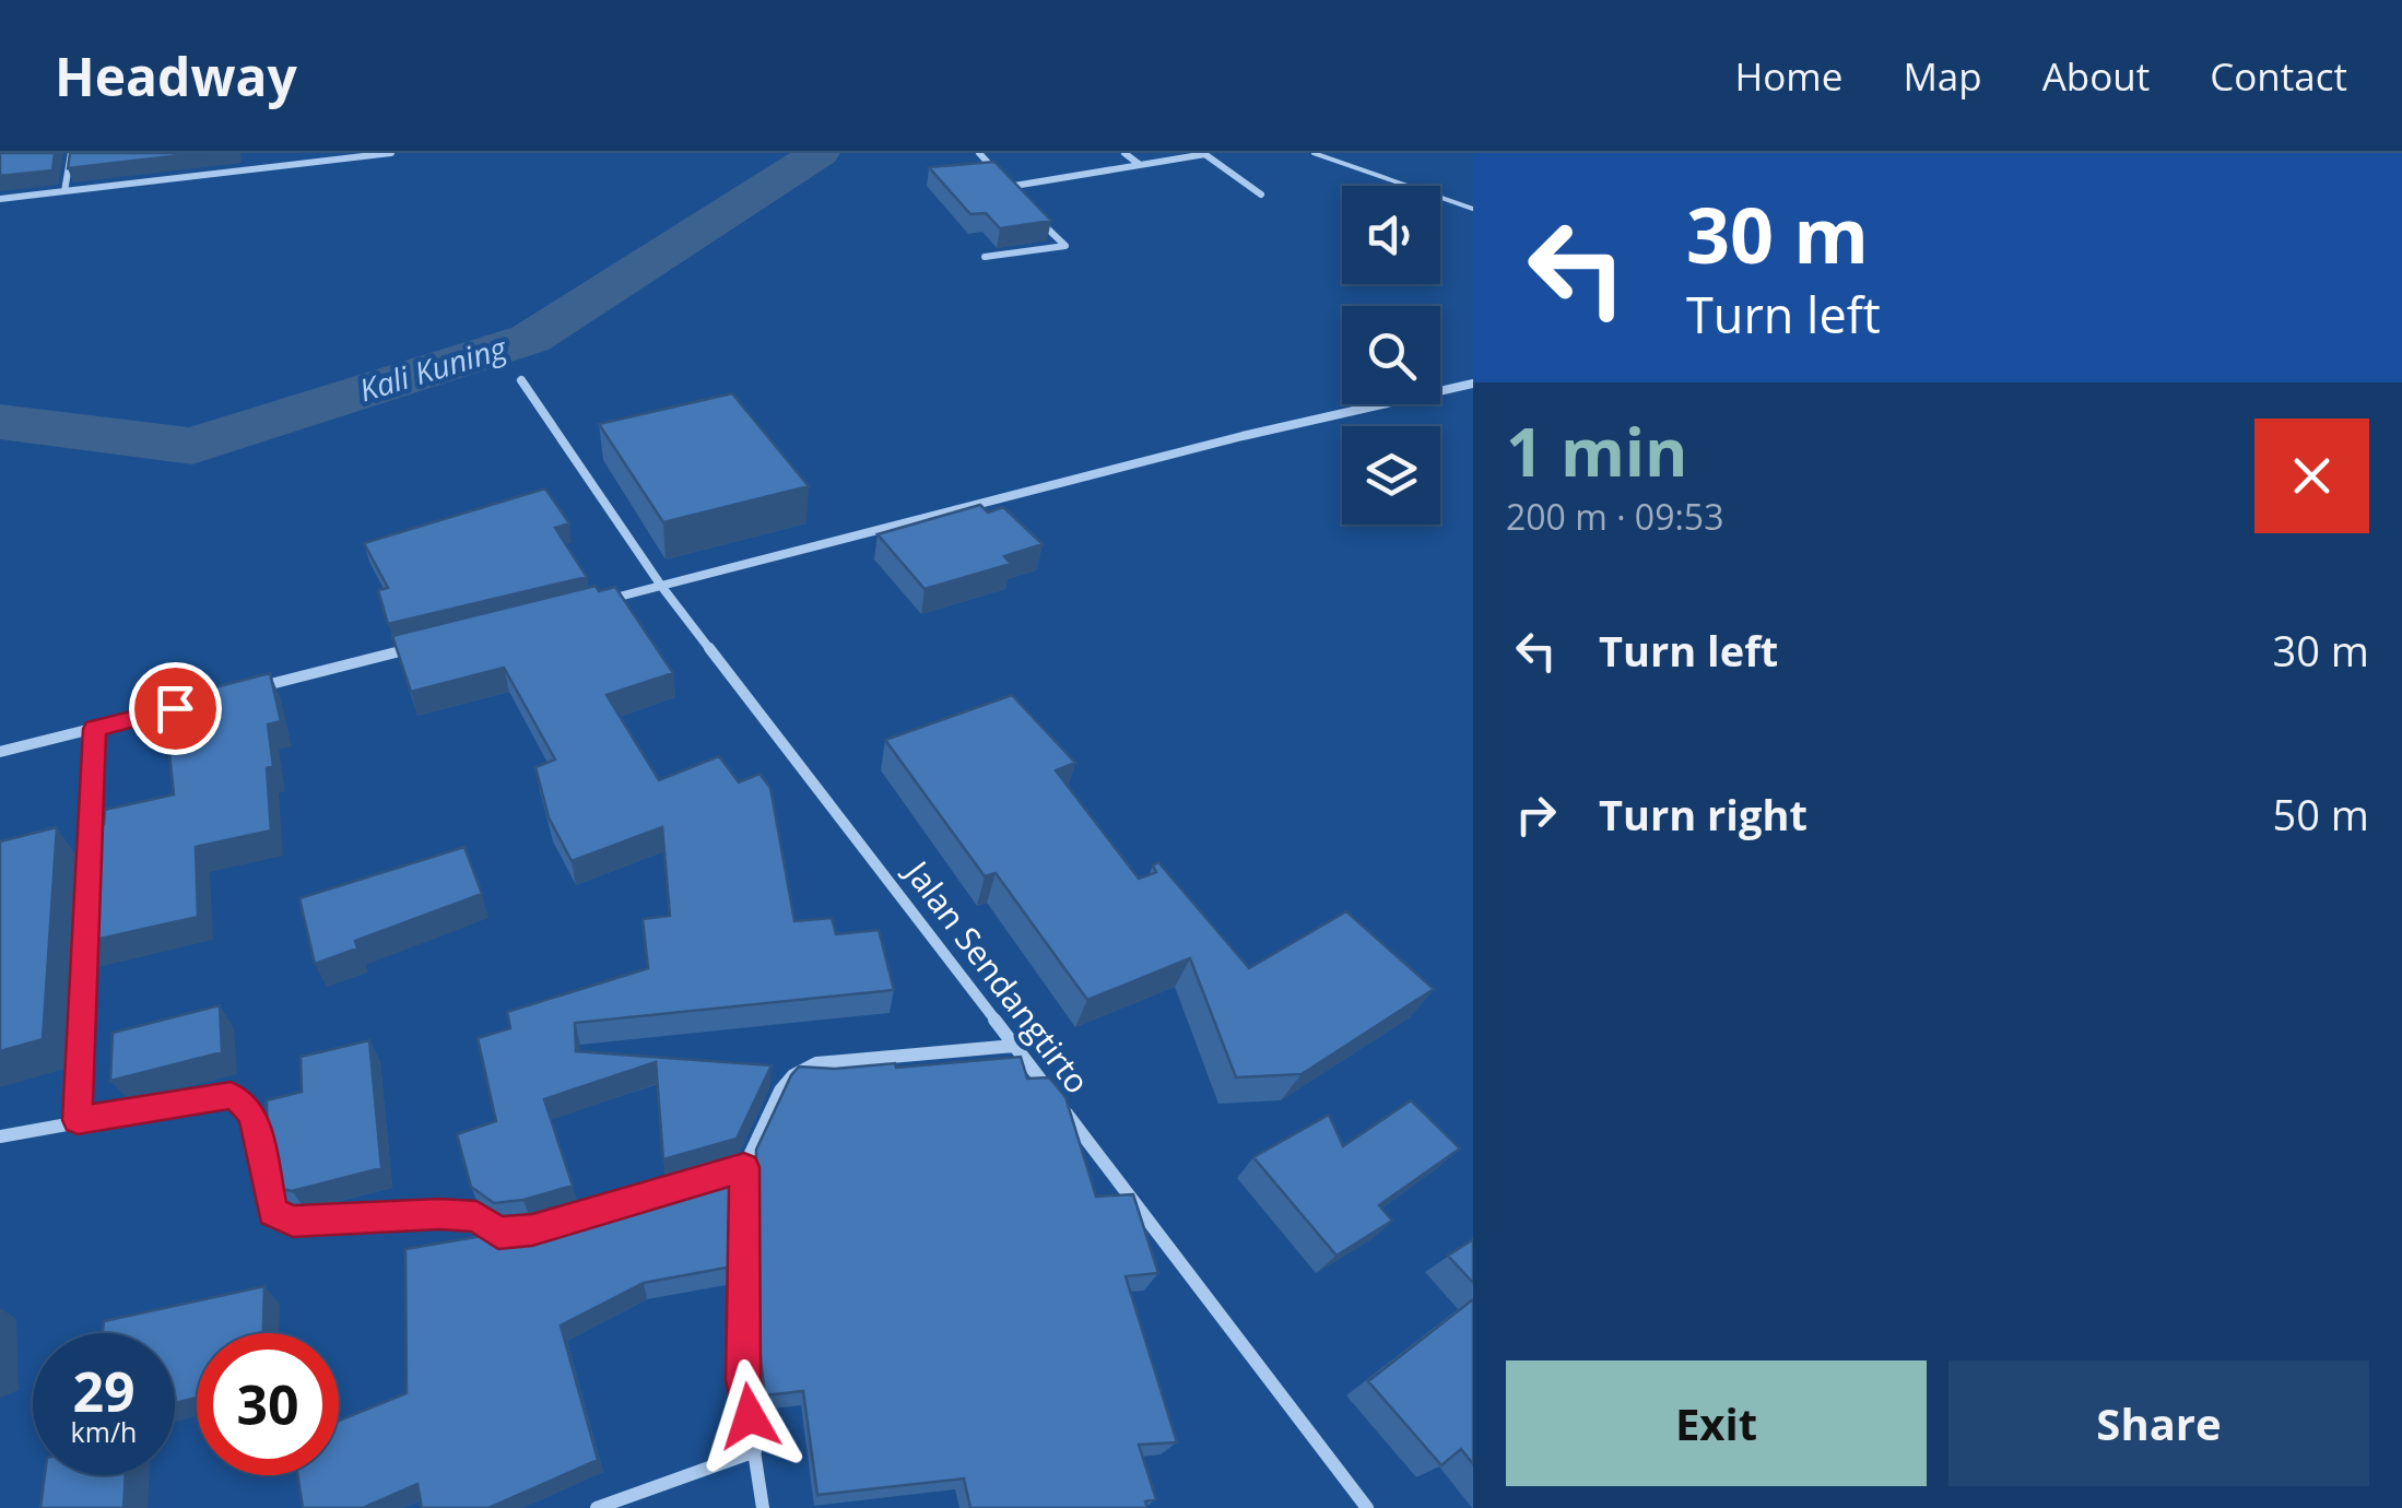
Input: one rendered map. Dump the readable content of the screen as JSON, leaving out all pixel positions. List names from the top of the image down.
{
  "streets": {
    "street": ["Jalan Sendangtirto"]
  },
  "water": ["Kali Kuning"],
  "page": {
    "header": "Headway",
    "nav": [
      "Home",
      "Map",
      "About",
      "Contact"
    ],
    "turn": ["30 m", "Turn left"],
    "heading": ["1 min", "200 m · 09:53"],
    "list": [
      {
        "name": "Turn left",
        "value": "30 m"
      },
      {
        "name": "Turn right",
        "value": "50 m"
      }
    ],
    "speed": "29 km/h",
    "limit": "30",
    "buttons": ["Exit", "Share"]
  }
}
